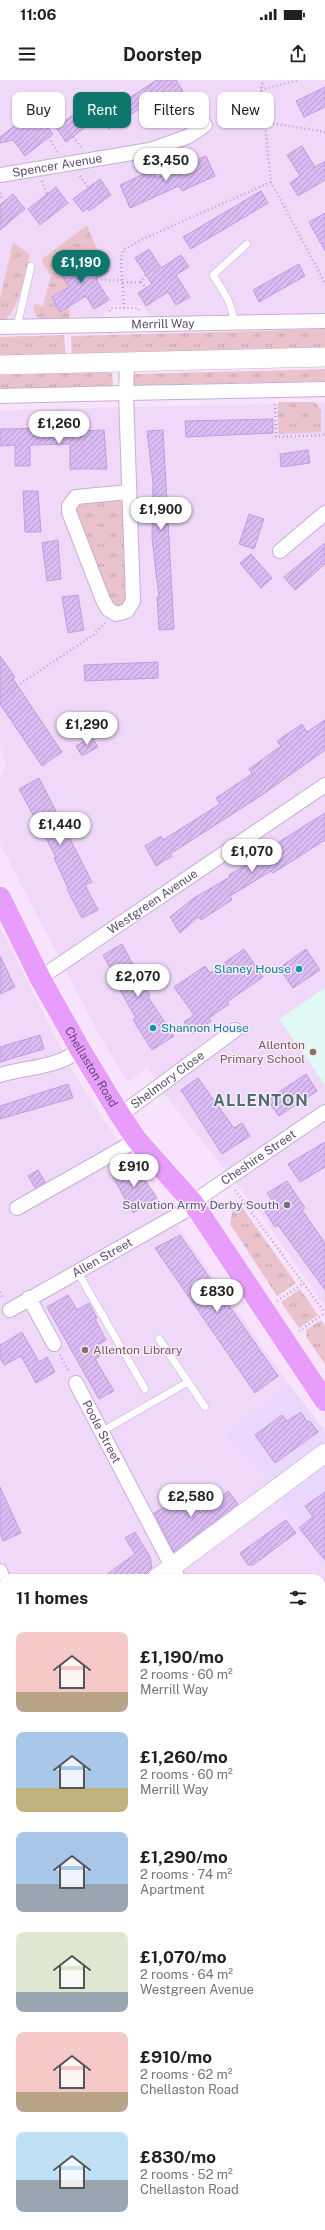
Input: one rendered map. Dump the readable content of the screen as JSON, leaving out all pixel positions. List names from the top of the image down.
{
  "streets": {
    "main road": ["Chellaston Road"],
    "street": [
      "Spencer Avenue",
      "Merrill Way",
      "Westgreen Avenue",
      "Shelmory Close",
      "Cheshire Street",
      "Allen Street",
      "Poole Street"
    ]
  },
  "crossings": [
    ["Westgreen Avenue", "Chellaston Road"],
    ["Chellaston Road", "Shelmory Close"],
    ["Chellaston Road", "Cheshire Street"],
    ["Chellaston Road", "Allen Street"],
    ["Cheshire Street", "Allen Street"]
  ],
  "districts": ["ALLENTON"],
  "places": [
    "Slaney House",
    "Shannon House",
    "Allenton Primary School",
    "Salvation Army Derby South",
    "Allenton Library"
  ],
  "page": {
    "status": "11:06",
    "header": "Doorstep",
    "chip": [
      "Buy",
      "Rent",
      "Filters",
      "New"
    ],
    "price": [
      "£3,450",
      "£1,190",
      "£1,260",
      "£1,900",
      "£1,290",
      "£1,440",
      "£1,070",
      "£2,070",
      "£910",
      "£830",
      "£2,580"
    ],
    "heading": "11 homes",
    "list": [
      {
        "name": "£1,190/mo",
        "note": "2 rooms · 60 m² · Merrill Way"
      },
      {
        "name": "£1,260/mo",
        "note": "2 rooms · 60 m² · Merrill Way"
      },
      {
        "name": "£1,290/mo",
        "note": "2 rooms · 74 m² · Apartment"
      },
      {
        "name": "£1,070/mo",
        "note": "2 rooms · 64 m² · Westgreen Avenue"
      },
      {
        "name": "£910/mo",
        "note": "2 rooms · 62 m² · Chellaston Road"
      },
      {
        "name": "£830/mo",
        "note": "2 rooms · 52 m² · Chellaston Road"
      }
    ]
  }
}
